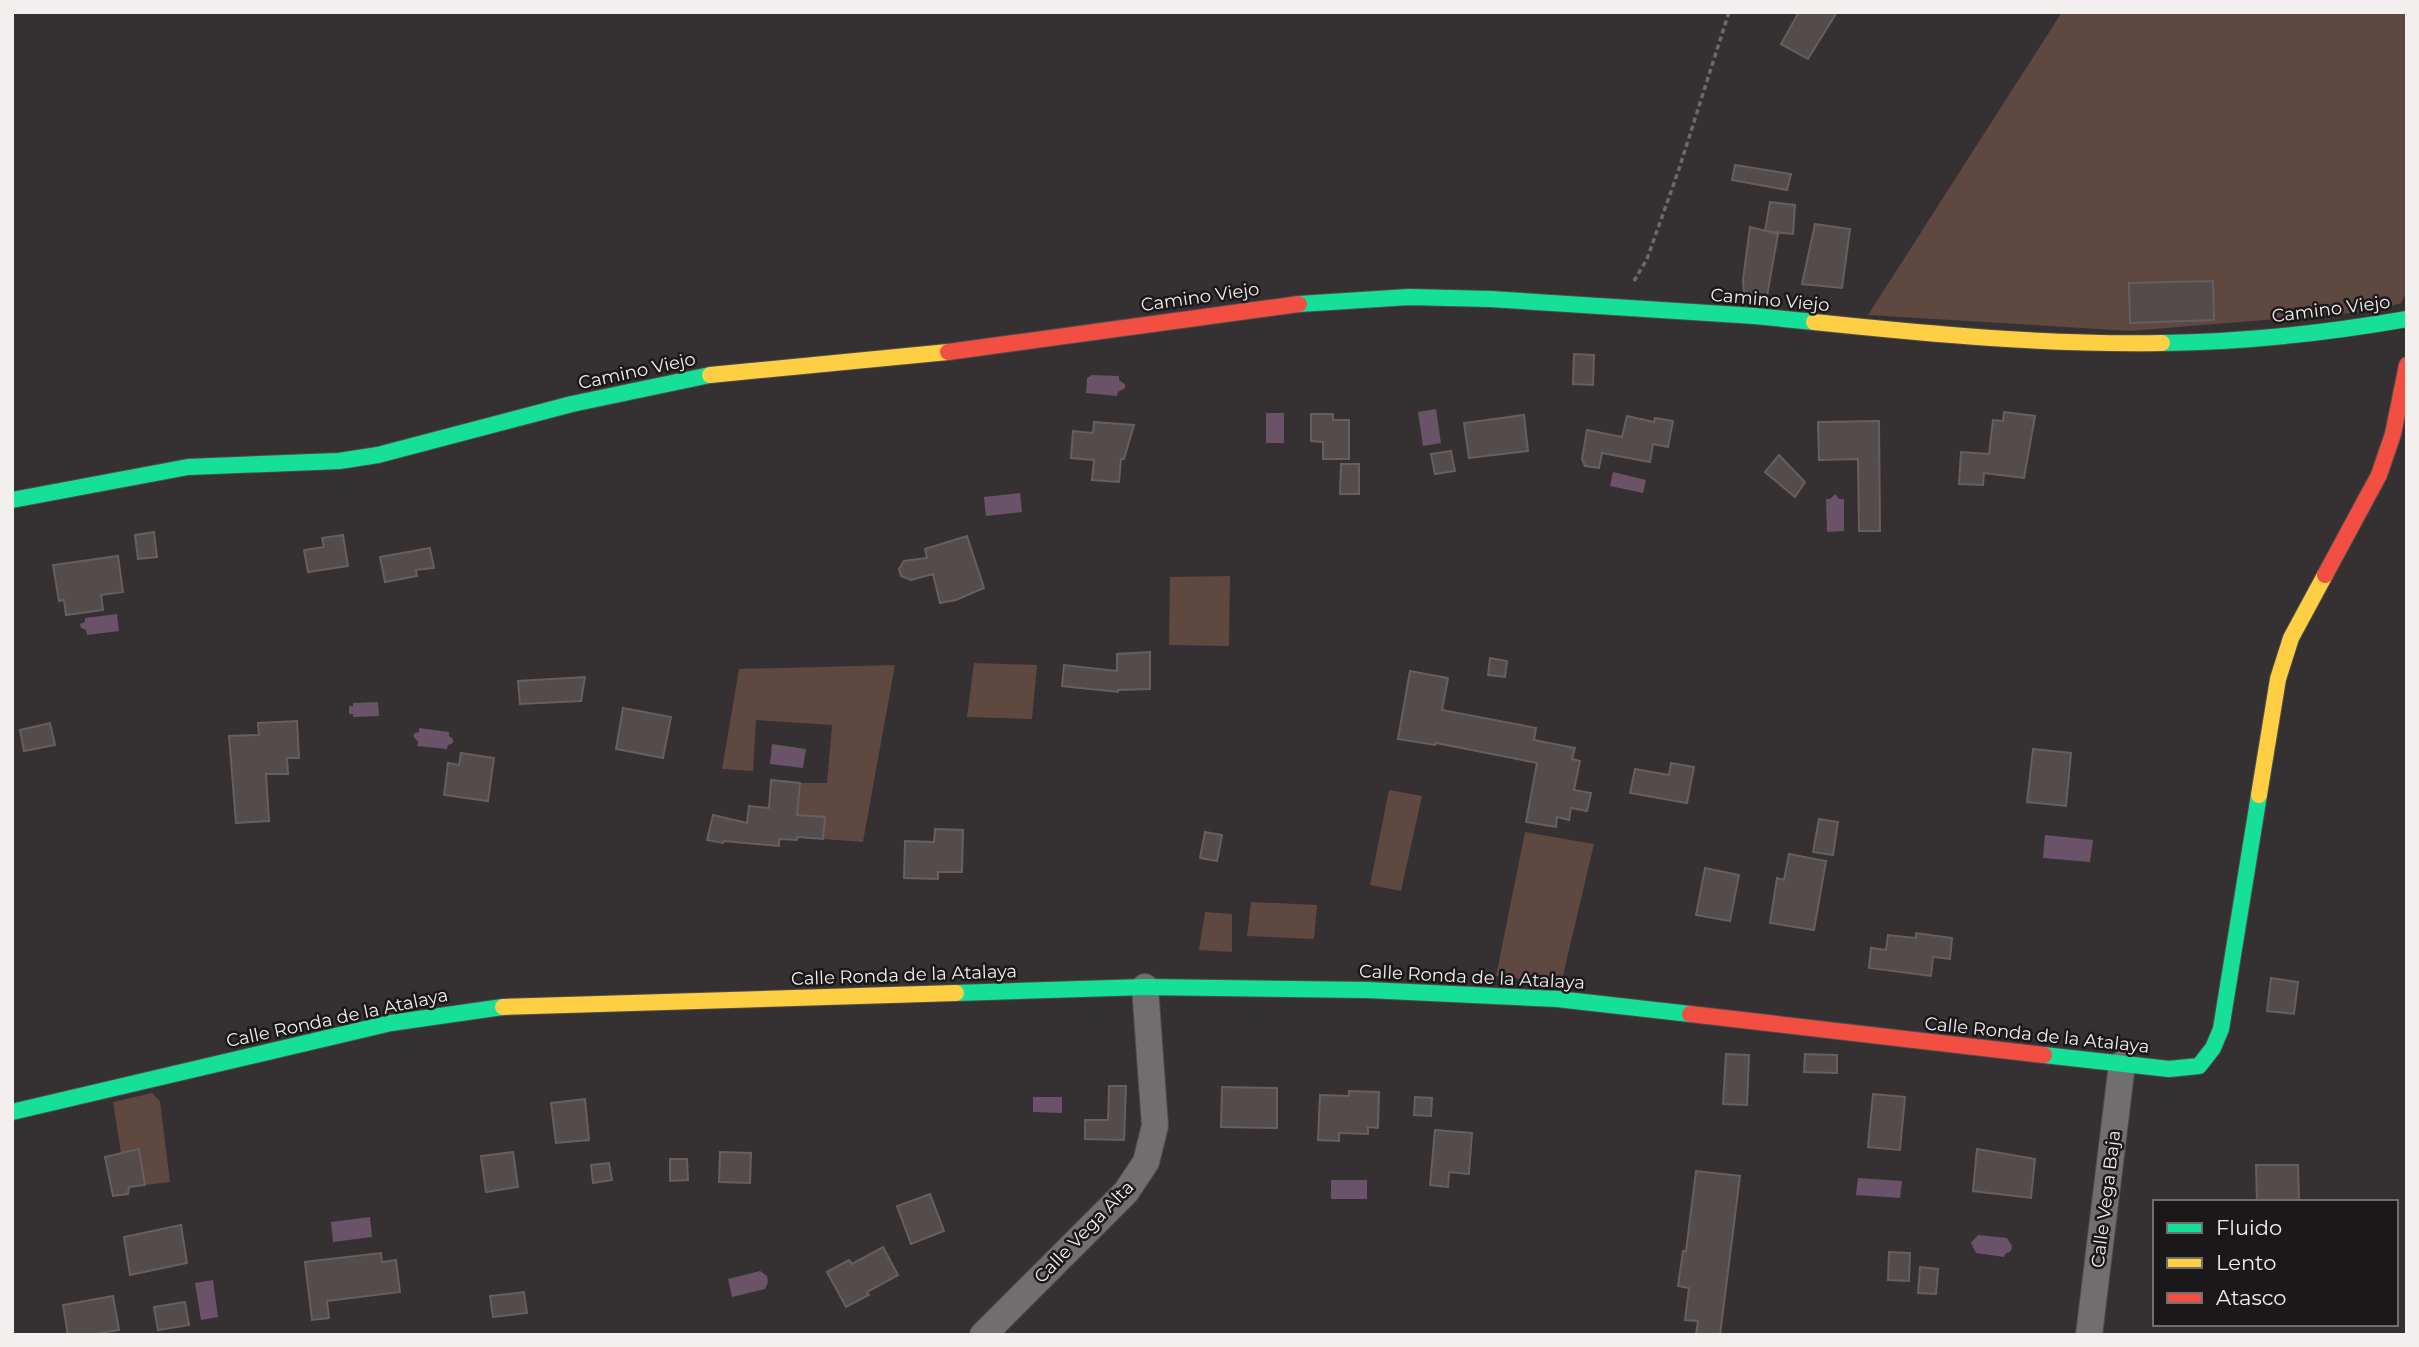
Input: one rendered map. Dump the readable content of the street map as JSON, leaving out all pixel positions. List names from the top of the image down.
{
  "streets": {
    "street": [
      "Camino Viejo",
      "Calle Ronda de la Atalaya",
      "Calle Vega Baja",
      "Calle Vega Alta"
    ]
  },
  "crossings": [
    ["Calle Ronda de la Atalaya", "Calle Vega Baja"],
    ["Calle Ronda de la Atalaya", "Calle Vega Alta"]
  ],
  "legend": ["Fluido", "Lento", "Atasco"]
}
